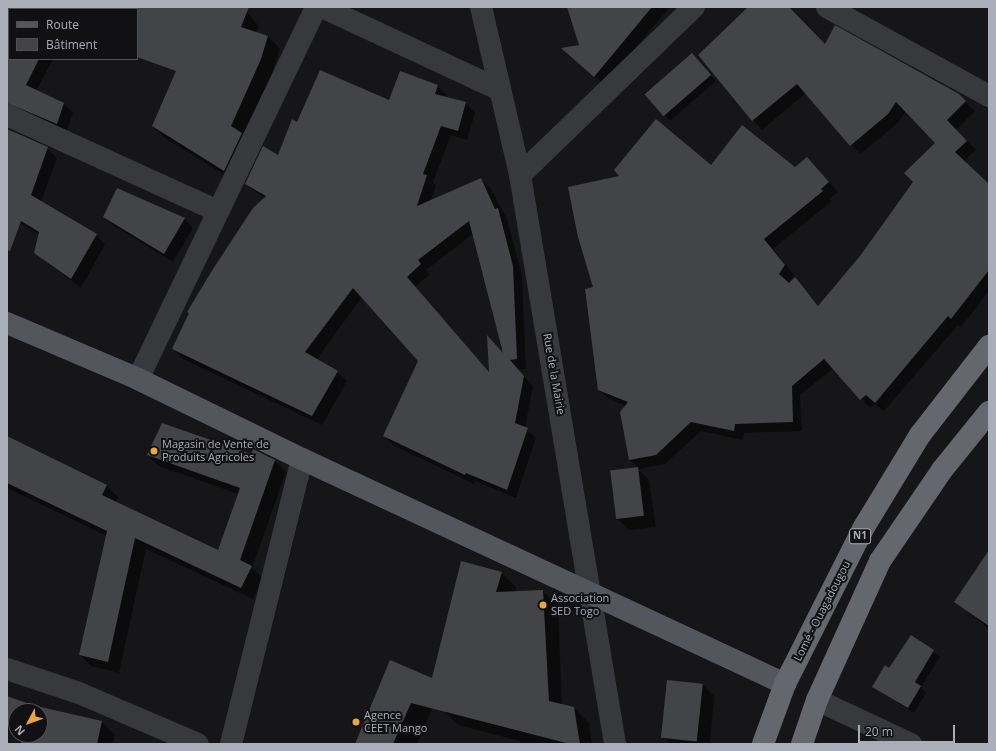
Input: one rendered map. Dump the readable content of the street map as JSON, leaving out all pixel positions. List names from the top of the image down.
{
  "streets": {
    "highway": ["N1", "Lomé - Ouagadougou"],
    "street": ["Rue de la Mairie"]
  },
  "places": ["Magasin de Vente de Produits Agricoles", "Association SED Togo", "Agence CEET Mango"],
  "legend": ["Route", "Bâtiment"],
  "scale_bar": "20 m",
  "north": "bottom left"
}
